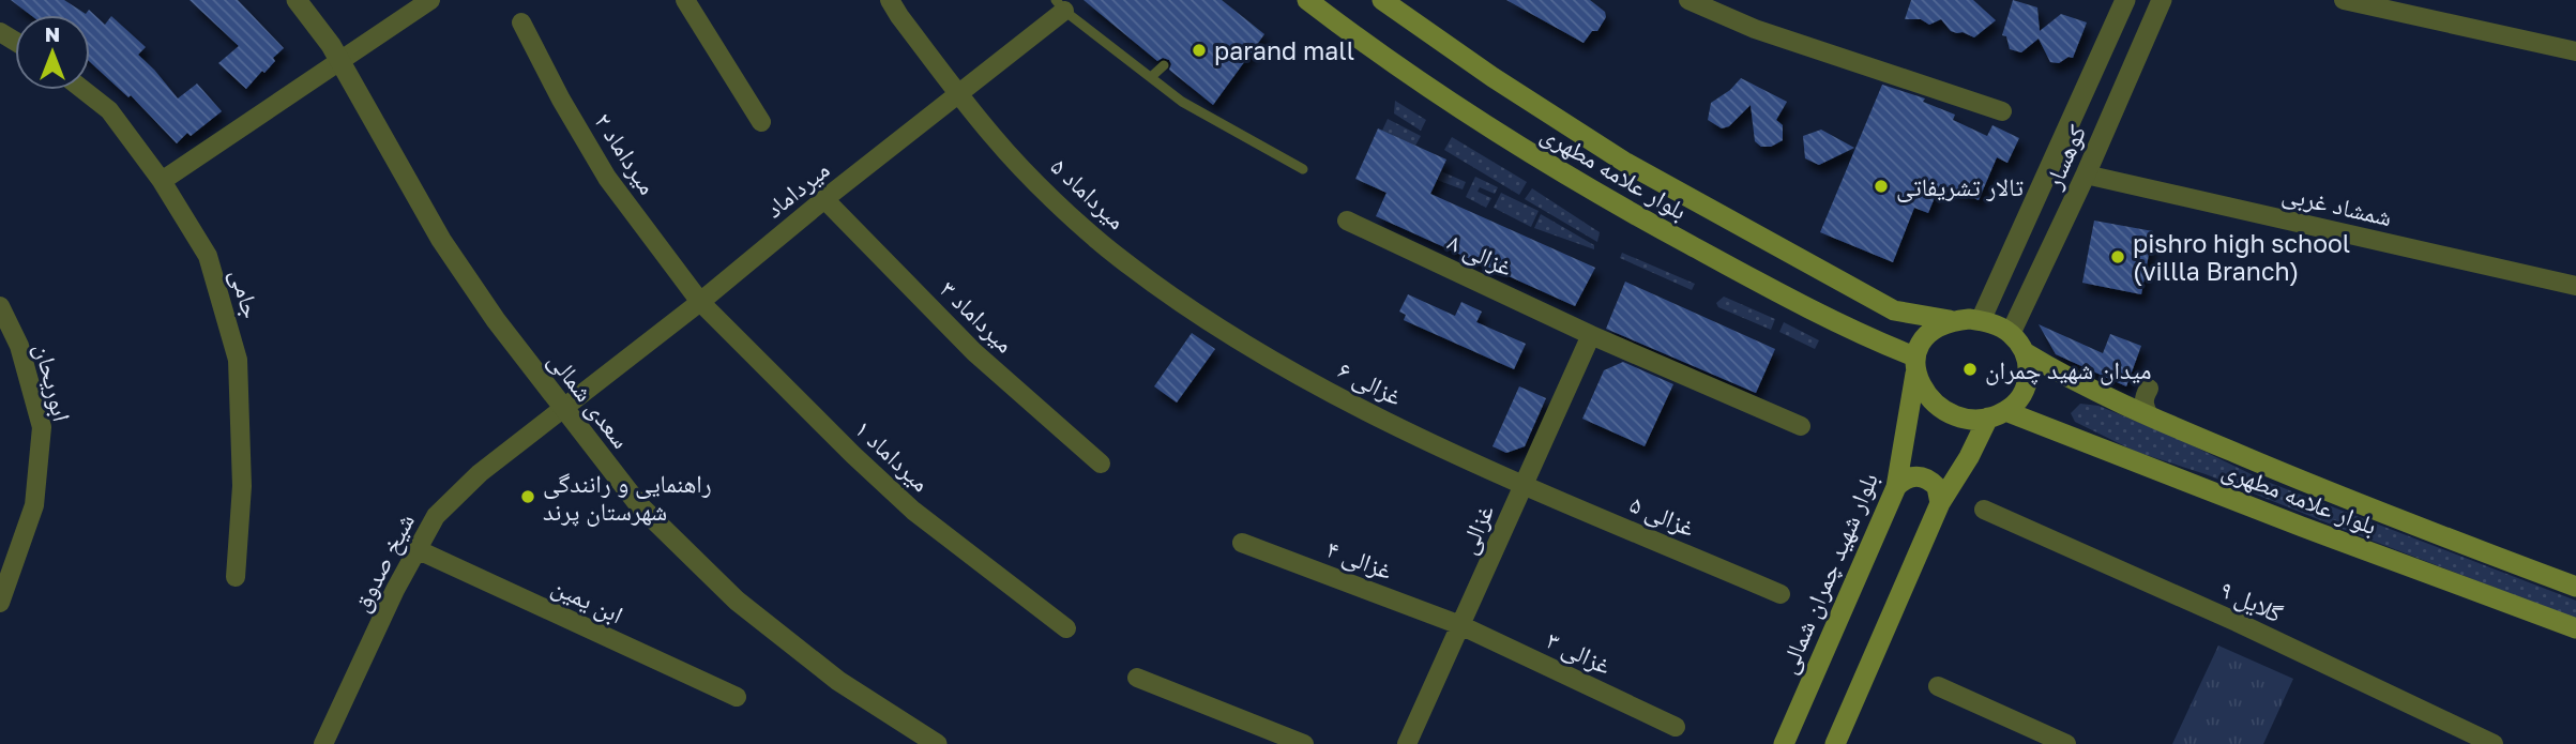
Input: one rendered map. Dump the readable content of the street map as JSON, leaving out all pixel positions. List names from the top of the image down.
{
  "streets": {
    "main road": ["بلوار علامه مطهری", "بلوار شهید چمران شمالی"],
    "street": [
      "میرداماد ۲",
      "کوهسار",
      "میرداماد",
      "میرداماد ۵",
      "شمشاد غربی",
      "غزالی ۸",
      "جامی",
      "میرداماد ۳",
      "ابوریحان",
      "غزالی ۶",
      "سعدی شمالی",
      "میرداماد ۱",
      "غزالی ۵",
      "غزالی",
      "غزالی ۴",
      "شیخ صدوق",
      "ابن یمین",
      "گلایل ۹",
      "غزالی ۳"
    ]
  },
  "crossings": [
    ["میرداماد ۲", "میرداماد"],
    ["میرداماد ۲", "میرداماد ۱"],
    ["کوهسار", "بلوار علامه مطهری"],
    ["کوهسار", "شمشاد غربی"],
    ["کوهسار", "بلوار شهید چمران شمالی"],
    ["بلوار علامه مطهری", "بلوار شهید چمران شمالی"],
    ["میرداماد", "میرداماد ۵"],
    ["میرداماد", "میرداماد ۳"],
    ["میرداماد", "سعدی شمالی"],
    ["میرداماد", "میرداماد ۱"],
    ["میرداماد", "شیخ صدوق"],
    ["میرداماد ۵", "غزالی ۶"],
    ["غزالی ۸", "غزالی"],
    ["غزالی ۶", "غزالی ۵"],
    ["غزالی ۶", "غزالی"],
    ["سعدی شمالی", "شیخ صدوق"],
    ["غزالی ۵", "غزالی"],
    ["غزالی", "غزالی ۴"],
    ["غزالی", "غزالی ۳"],
    ["غزالی ۴", "غزالی ۳"],
    ["شیخ صدوق", "ابن یمین"]
  ],
  "places": [
    "parand mall",
    "تالار تشریفاتی",
    "pishro high school (villla Branch)",
    "میدان شهید چمران",
    "راهنمایی و رانندگی شهرستان پرند"
  ],
  "north": "top"
}
